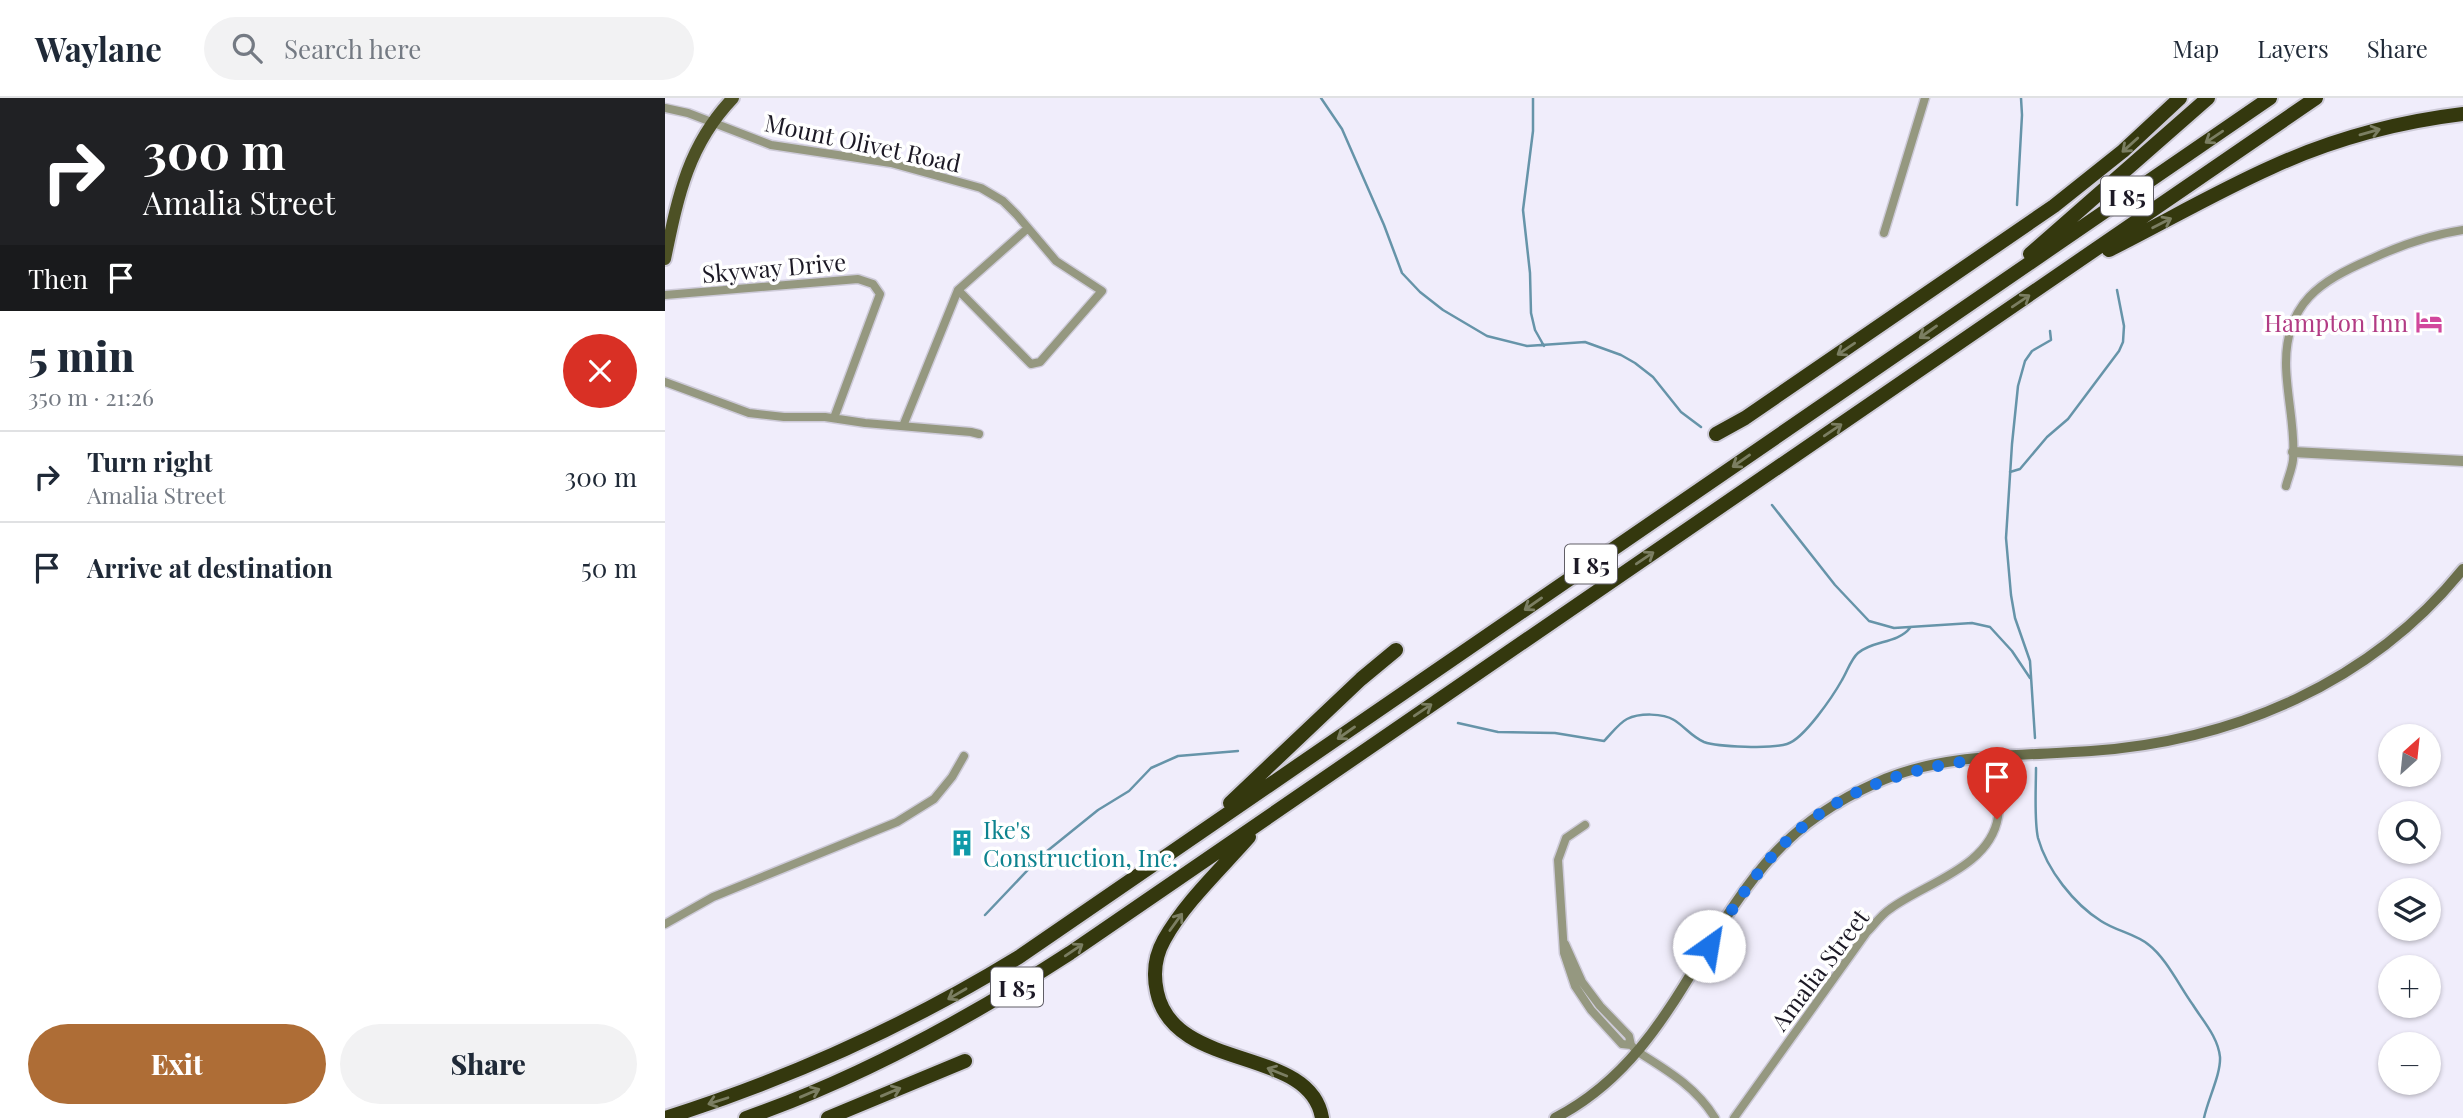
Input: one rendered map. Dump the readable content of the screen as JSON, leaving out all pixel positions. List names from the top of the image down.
{
  "streets": {
    "highway": ["I 85"],
    "street": ["Mount Olivet Road", "Skyway Drive", "Amalia Street"]
  },
  "places": {
    "hotel": ["Hampton Inn"],
    "building": ["Ike's Construction, Inc."]
  },
  "north": "top right",
  "page": {
    "header": "Waylane",
    "search": "Search here",
    "nav": ["Map", "Layers", "Share"],
    "turn": ["300 m", "Amalia Street"],
    "then": "Then",
    "heading": ["5 min", "350 m · 21:26"],
    "list": [
      {
        "name": "Turn right",
        "note": "Amalia Street",
        "value": "300 m"
      },
      {
        "name": "Arrive at destination",
        "value": "50 m"
      }
    ],
    "map_buttons": ["+", "−"],
    "buttons": ["Exit", "Share"]
  }
}
